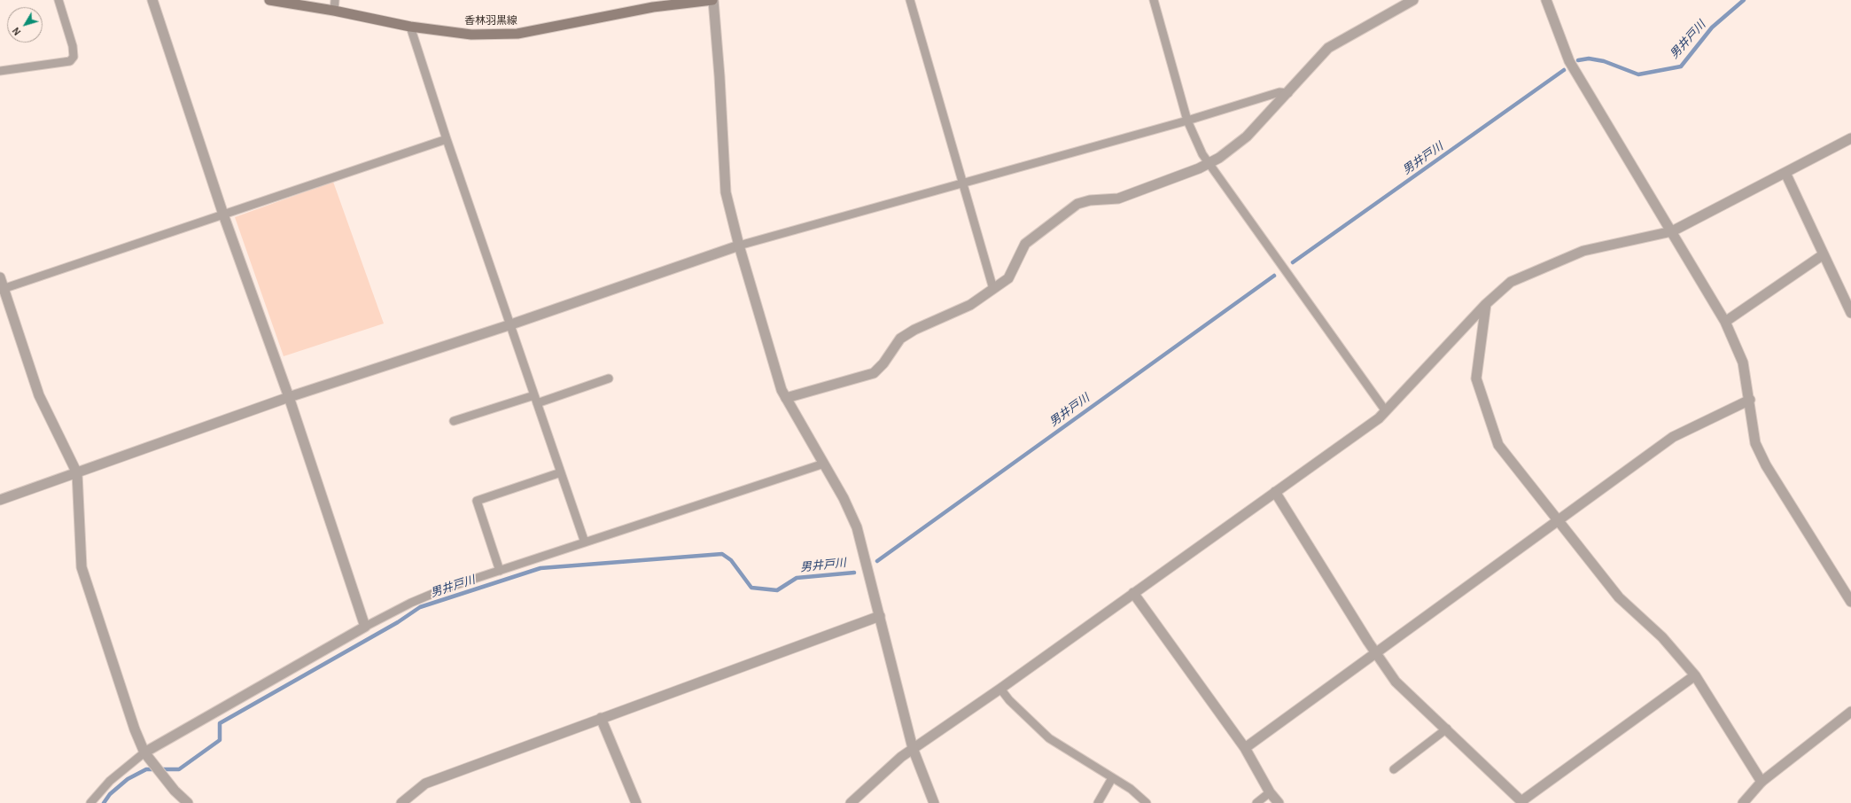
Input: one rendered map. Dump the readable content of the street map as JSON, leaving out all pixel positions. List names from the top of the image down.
{
  "streets": {
    "main road": ["香林羽黒線"]
  },
  "water": ["男井戸川"],
  "north": "bottom left"
}
